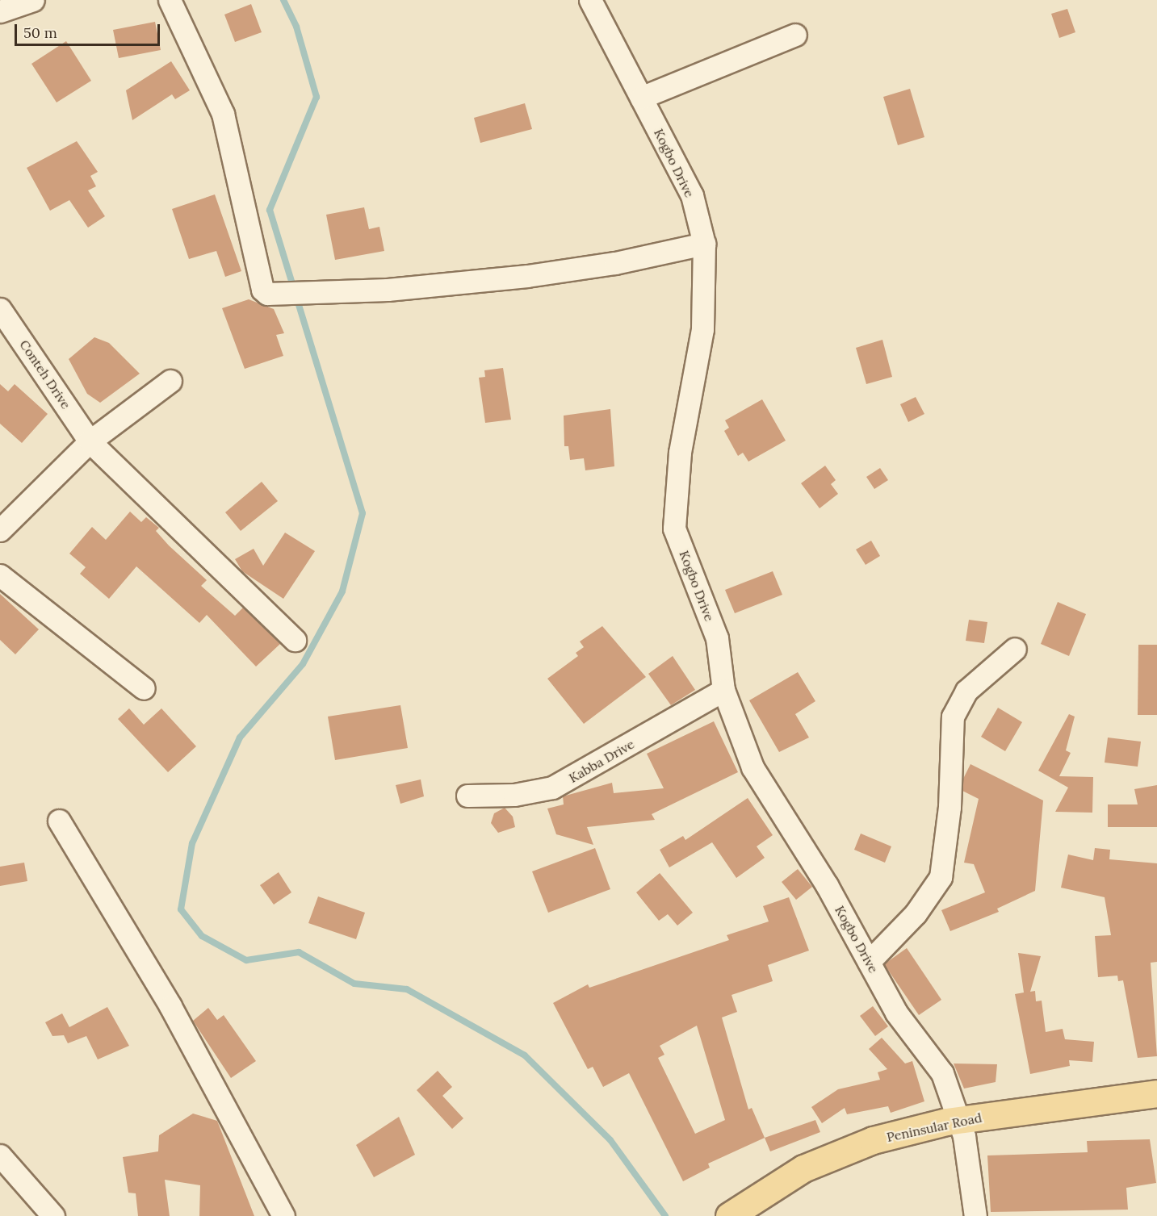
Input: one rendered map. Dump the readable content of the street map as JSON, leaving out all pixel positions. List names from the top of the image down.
{
  "streets": {
    "main road": ["Peninsular Road"],
    "street": ["Kogbo Drive", "Conteh Drive", "Kabba Drive"]
  },
  "crossings": [
    ["Kogbo Drive", "Kabba Drive"],
    ["Kogbo Drive", "Peninsular Road"]
  ],
  "scale_bar": "50 m"
}
